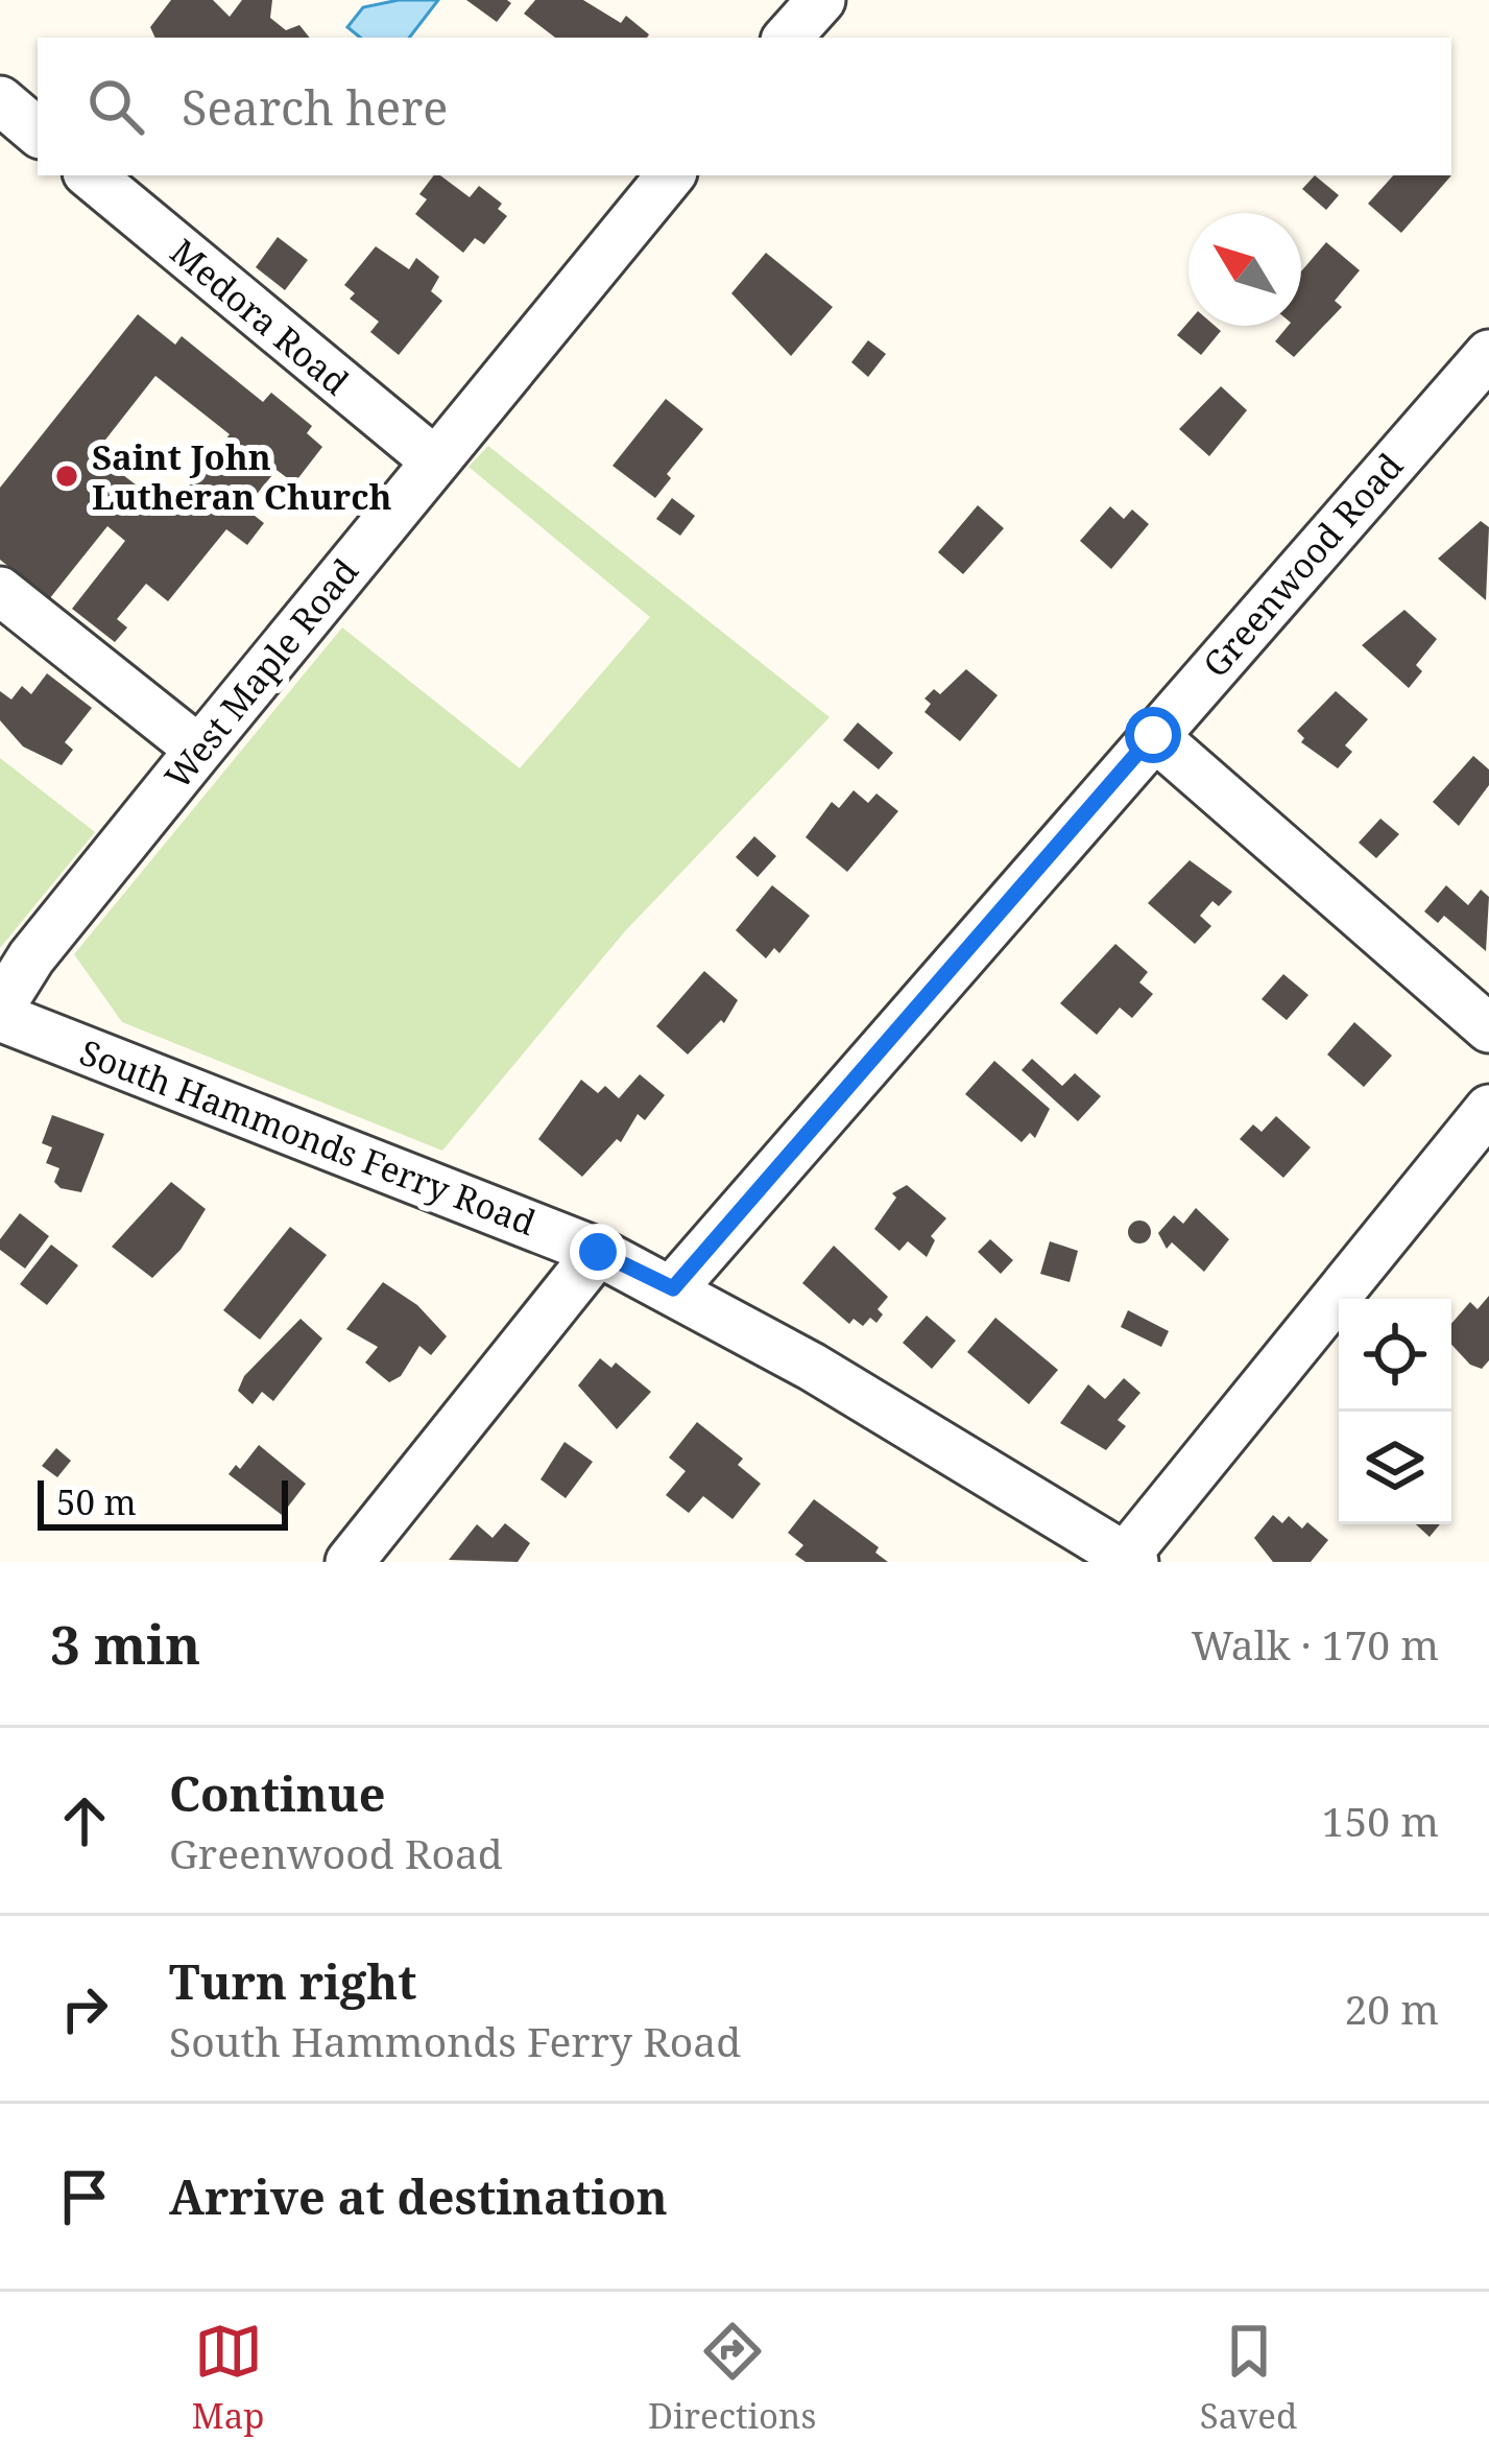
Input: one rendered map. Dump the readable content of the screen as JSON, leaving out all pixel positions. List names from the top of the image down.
{
  "streets": {
    "street": [
      "Medora Road",
      "Greenwood Road",
      "West Maple Road",
      "South Hammonds Ferry Road"
    ]
  },
  "crossings": [
    ["Medora Road", "West Maple Road"],
    ["Greenwood Road", "South Hammonds Ferry Road"],
    ["West Maple Road", "South Hammonds Ferry Road"]
  ],
  "places": ["Saint John Lutheran Church"],
  "scale_bar": "50 m",
  "north": "top left",
  "page": {
    "search": "Search here",
    "scale": "50 m",
    "heading": ["3 min", "Walk · 170 m"],
    "list": [
      ["Continue", "Greenwood Road", "150 m"],
      ["Turn right", "South Hammonds Ferry Road", "20 m"],
      "Arrive at destination"
    ],
    "nav": ["Map", "Directions", "Saved"]
  }
}
